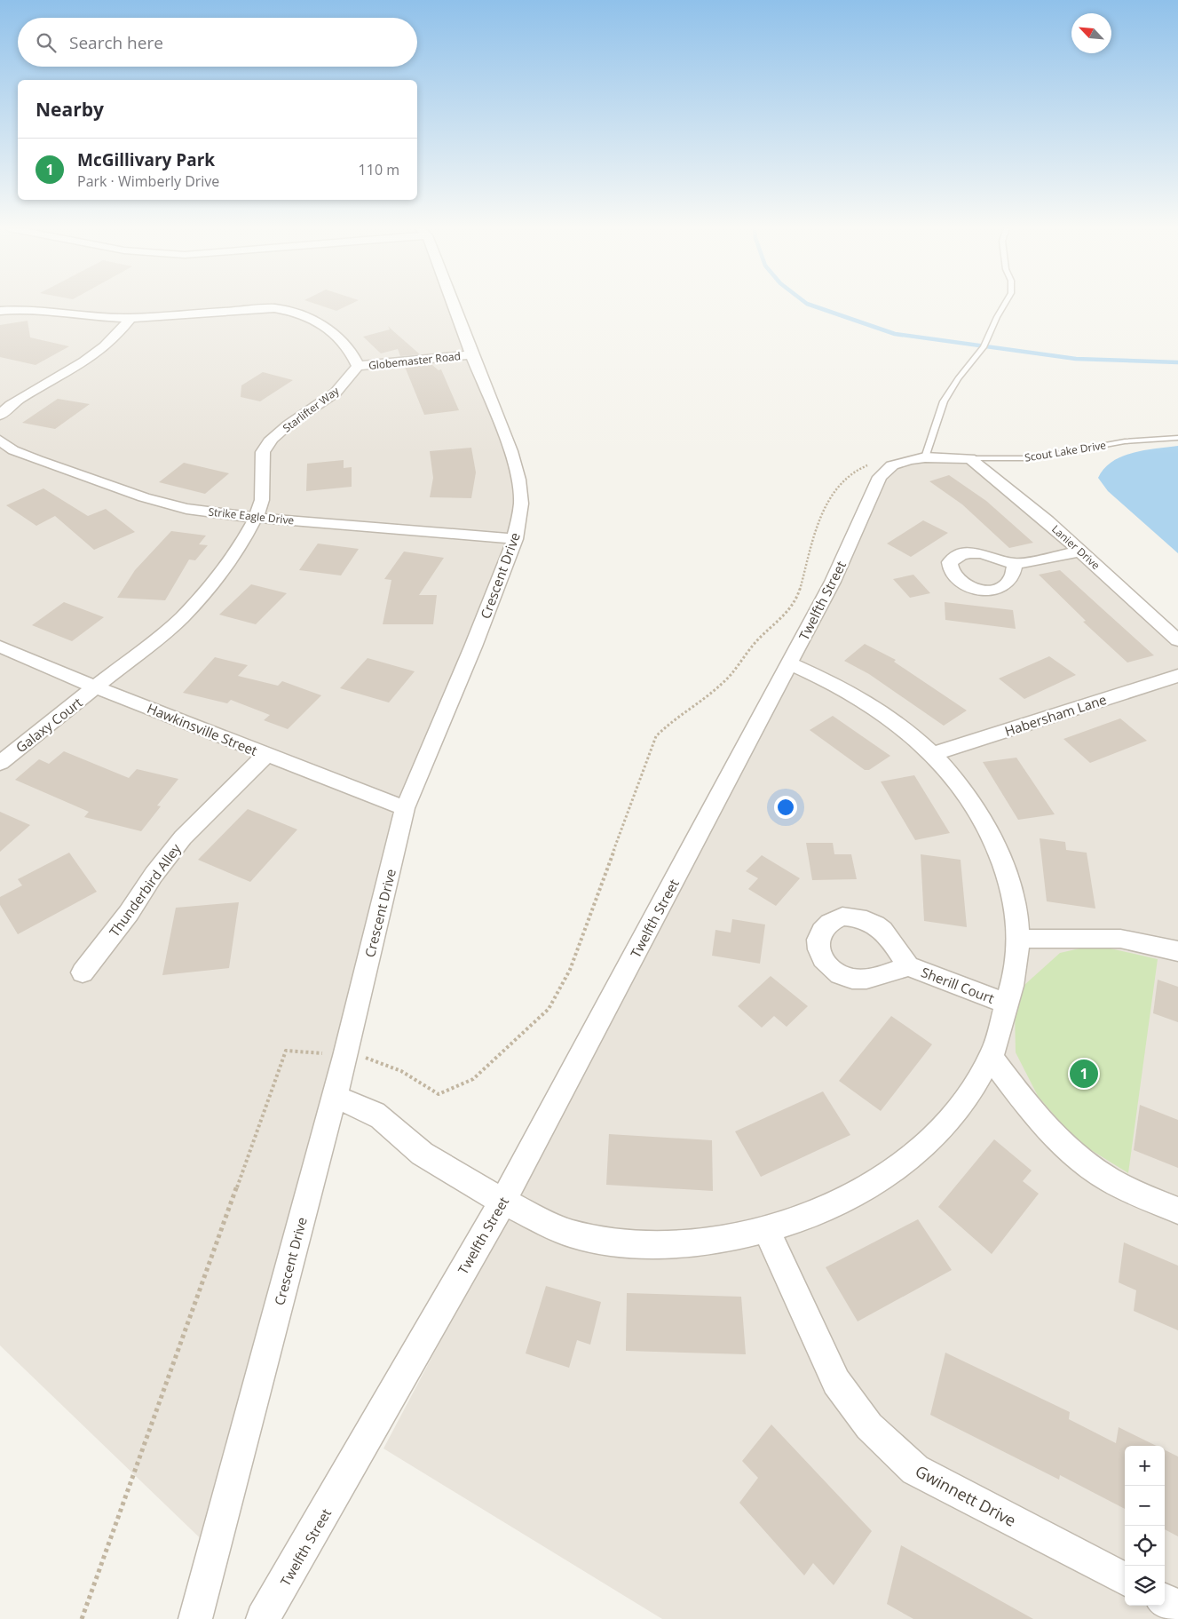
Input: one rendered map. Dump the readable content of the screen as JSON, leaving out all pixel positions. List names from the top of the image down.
{
  "streets": {
    "street": [
      "Globemaster Road",
      "Starlifter Way",
      "Scout Lake Drive",
      "Strike Eagle Drive",
      "Lanier Drive",
      "Crescent Drive",
      "Twelfth Street",
      "Habersham Lane",
      "Galaxy Court",
      "Hawkinsville Street",
      "Thunderbird Alley",
      "Sherill Court",
      "Gwinnett Drive"
    ]
  },
  "crossings": [
    ["Globemaster Road", "Starlifter Way"],
    ["Globemaster Road", "Crescent Drive"],
    ["Starlifter Way", "Strike Eagle Drive"],
    ["Starlifter Way", "Galaxy Court"],
    ["Starlifter Way", "Hawkinsville Street"],
    ["Scout Lake Drive", "Lanier Drive"],
    ["Scout Lake Drive", "Twelfth Street"],
    ["Strike Eagle Drive", "Crescent Drive"],
    ["Crescent Drive", "Hawkinsville Street"],
    ["Galaxy Court", "Hawkinsville Street"],
    ["Hawkinsville Street", "Thunderbird Alley"]
  ],
  "north": "top left",
  "page": {
    "search": "Search here",
    "heading": "Nearby",
    "list": [
      {
        "mark": "1",
        "name": "McGillivary Park",
        "note": "Park · Wimberly Drive",
        "value": "110 m"
      }
    ],
    "pins": "1",
    "map_buttons": ["+", "−"]
  }
}
